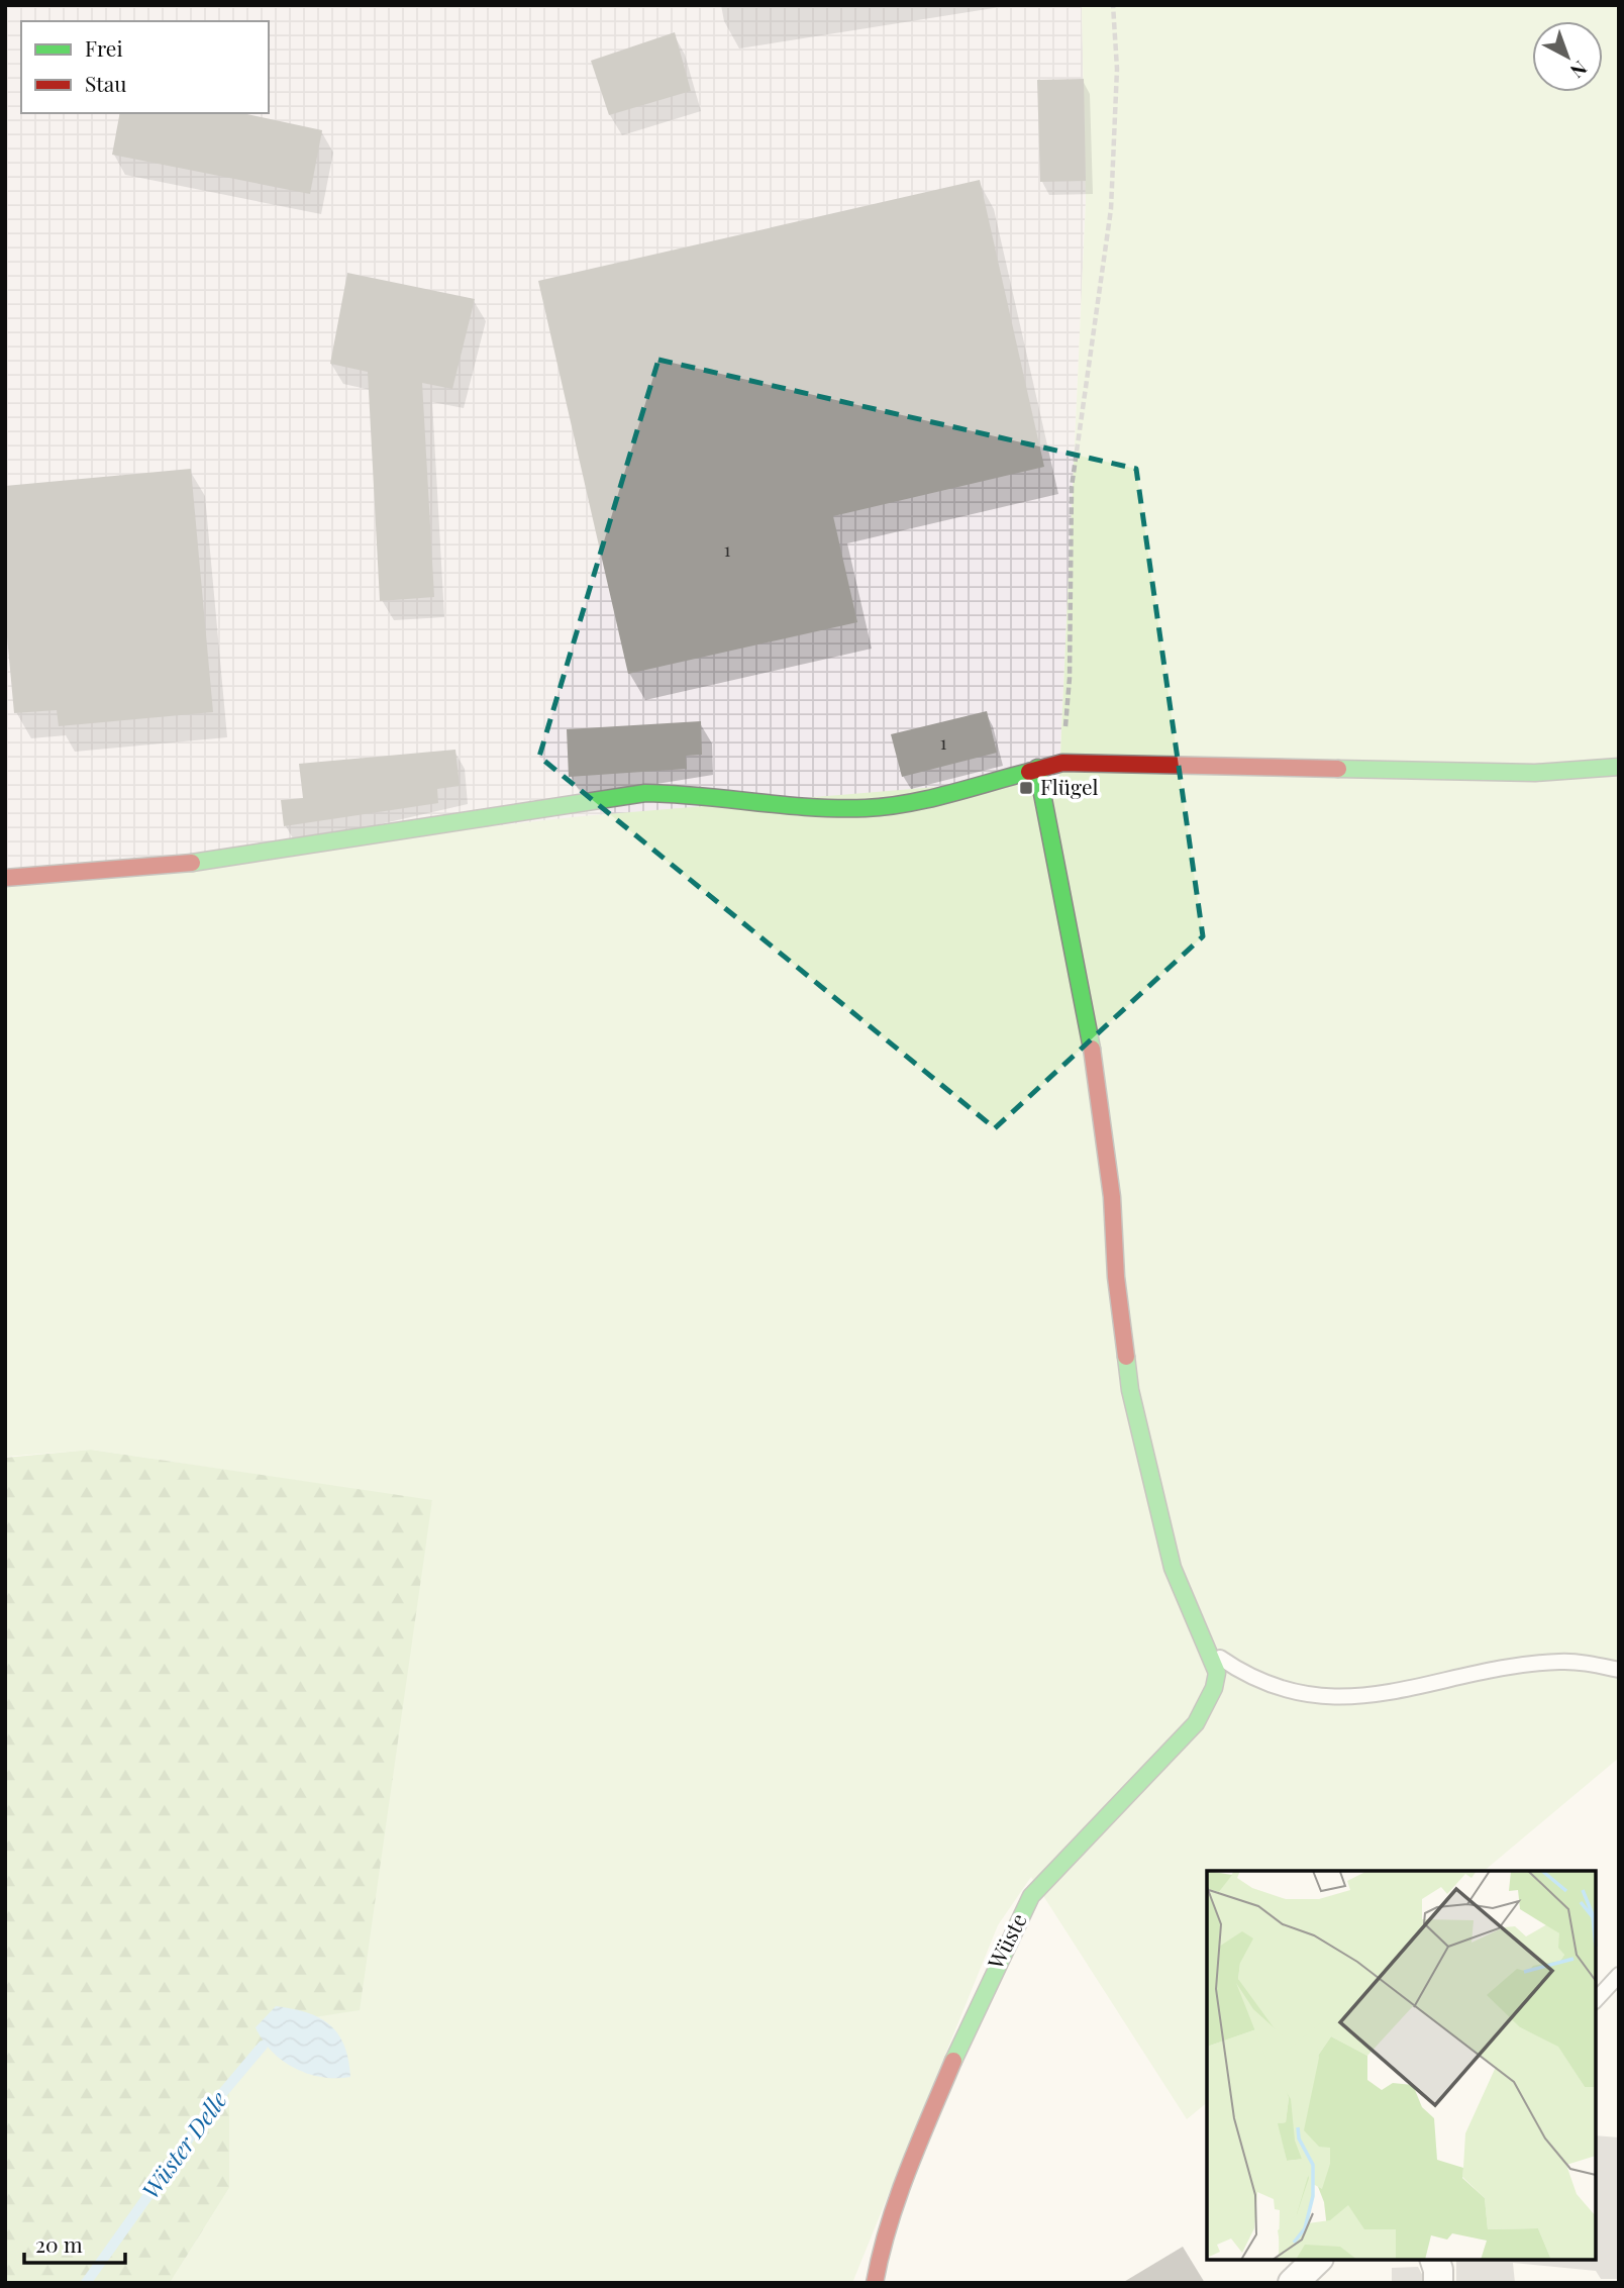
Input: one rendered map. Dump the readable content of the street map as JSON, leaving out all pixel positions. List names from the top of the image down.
{
  "streets": {
    "street": ["Wüste"]
  },
  "water": ["Wüster Delle"],
  "places": {
    "transit": ["Flügel"]
  },
  "house_numbers": ["1", "1"],
  "legend": ["Frei", "Stau"],
  "scale_bar": "20 m",
  "north": "bottom right"
}
